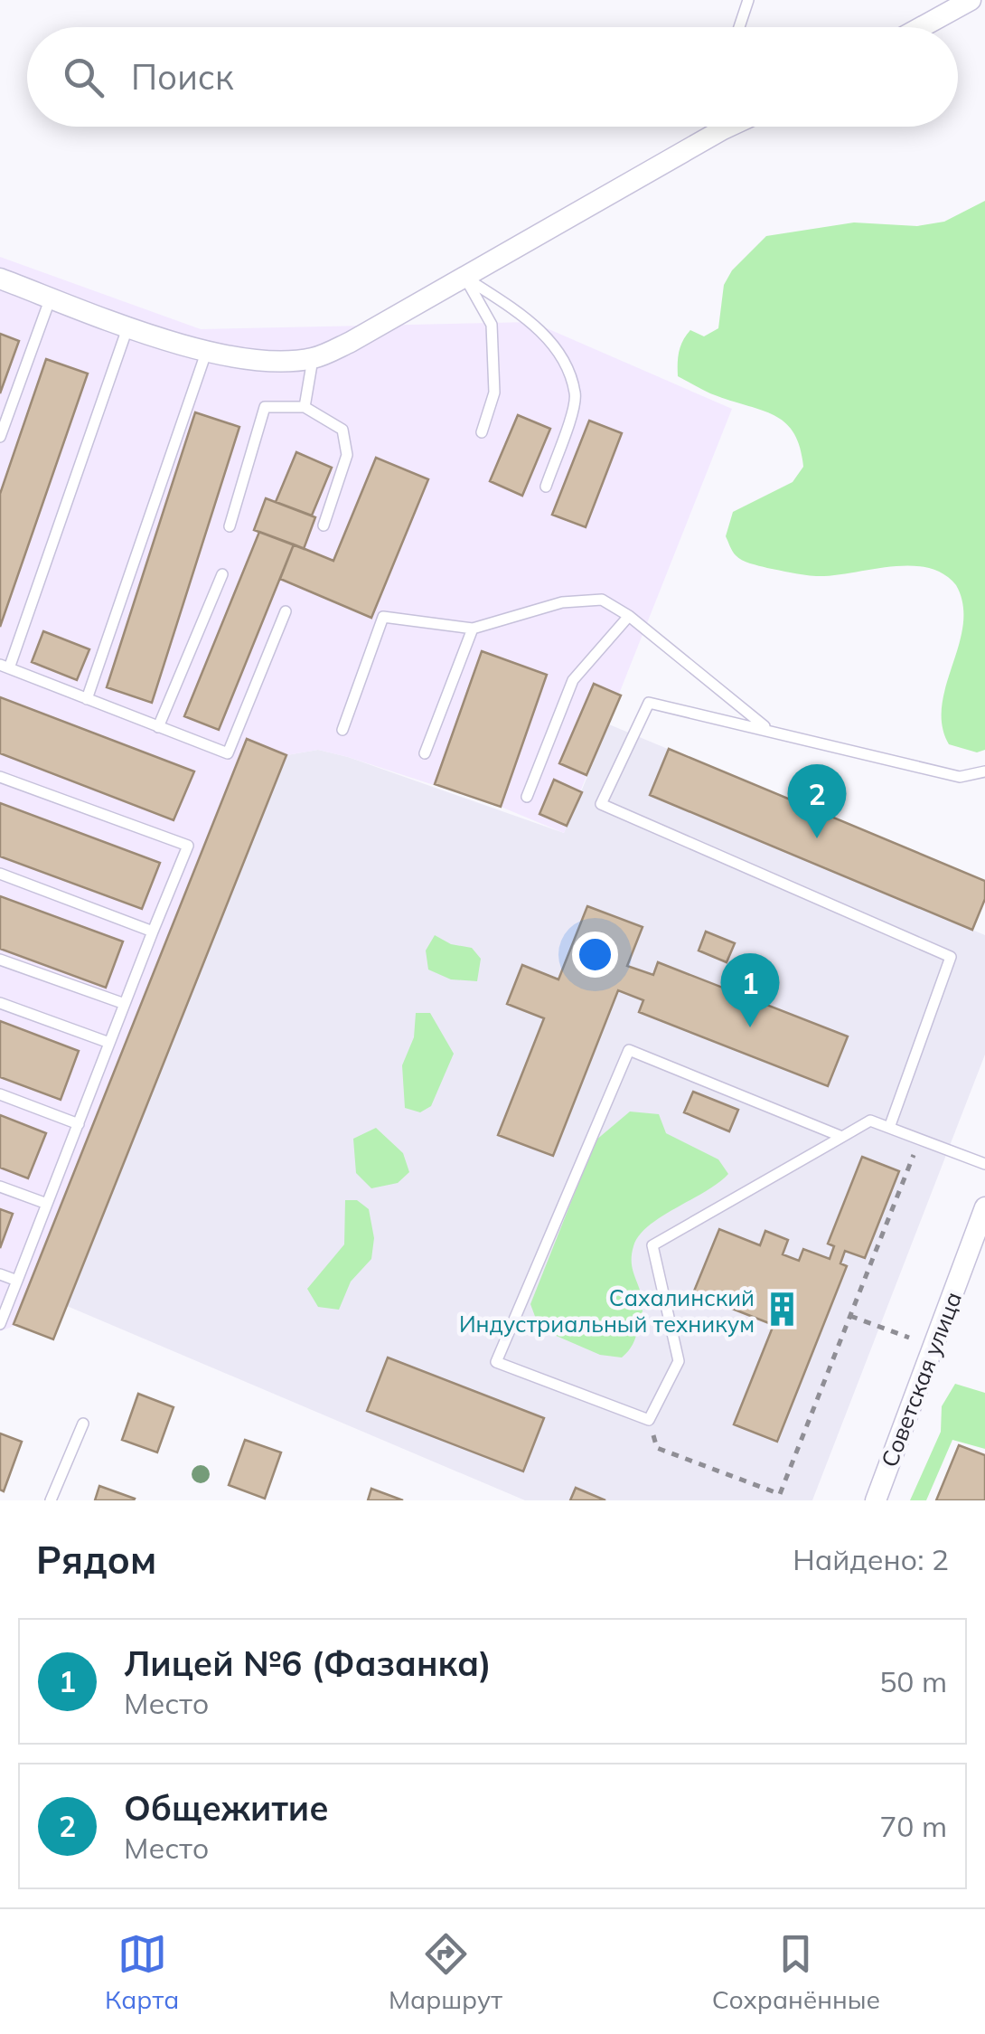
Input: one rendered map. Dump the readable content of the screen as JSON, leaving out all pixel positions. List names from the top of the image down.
{
  "streets": {
    "street": ["Советская улица"]
  },
  "places": {
    "building": ["Сахалинский Индустриальный техникум"]
  },
  "page": {
    "search": "Поиск",
    "pins": ["2", "1"],
    "heading": ["Рядом", "Найдено: 2"],
    "list": [
      {
        "mark": "1",
        "name": "Лицей №6 (Фазанка)",
        "note": "Место",
        "value": "50 m"
      },
      {
        "mark": "2",
        "name": "Общежитие",
        "note": "Место",
        "value": "70 m"
      }
    ],
    "nav": ["Карта", "Маршрут", "Сохранённые"]
  }
}
